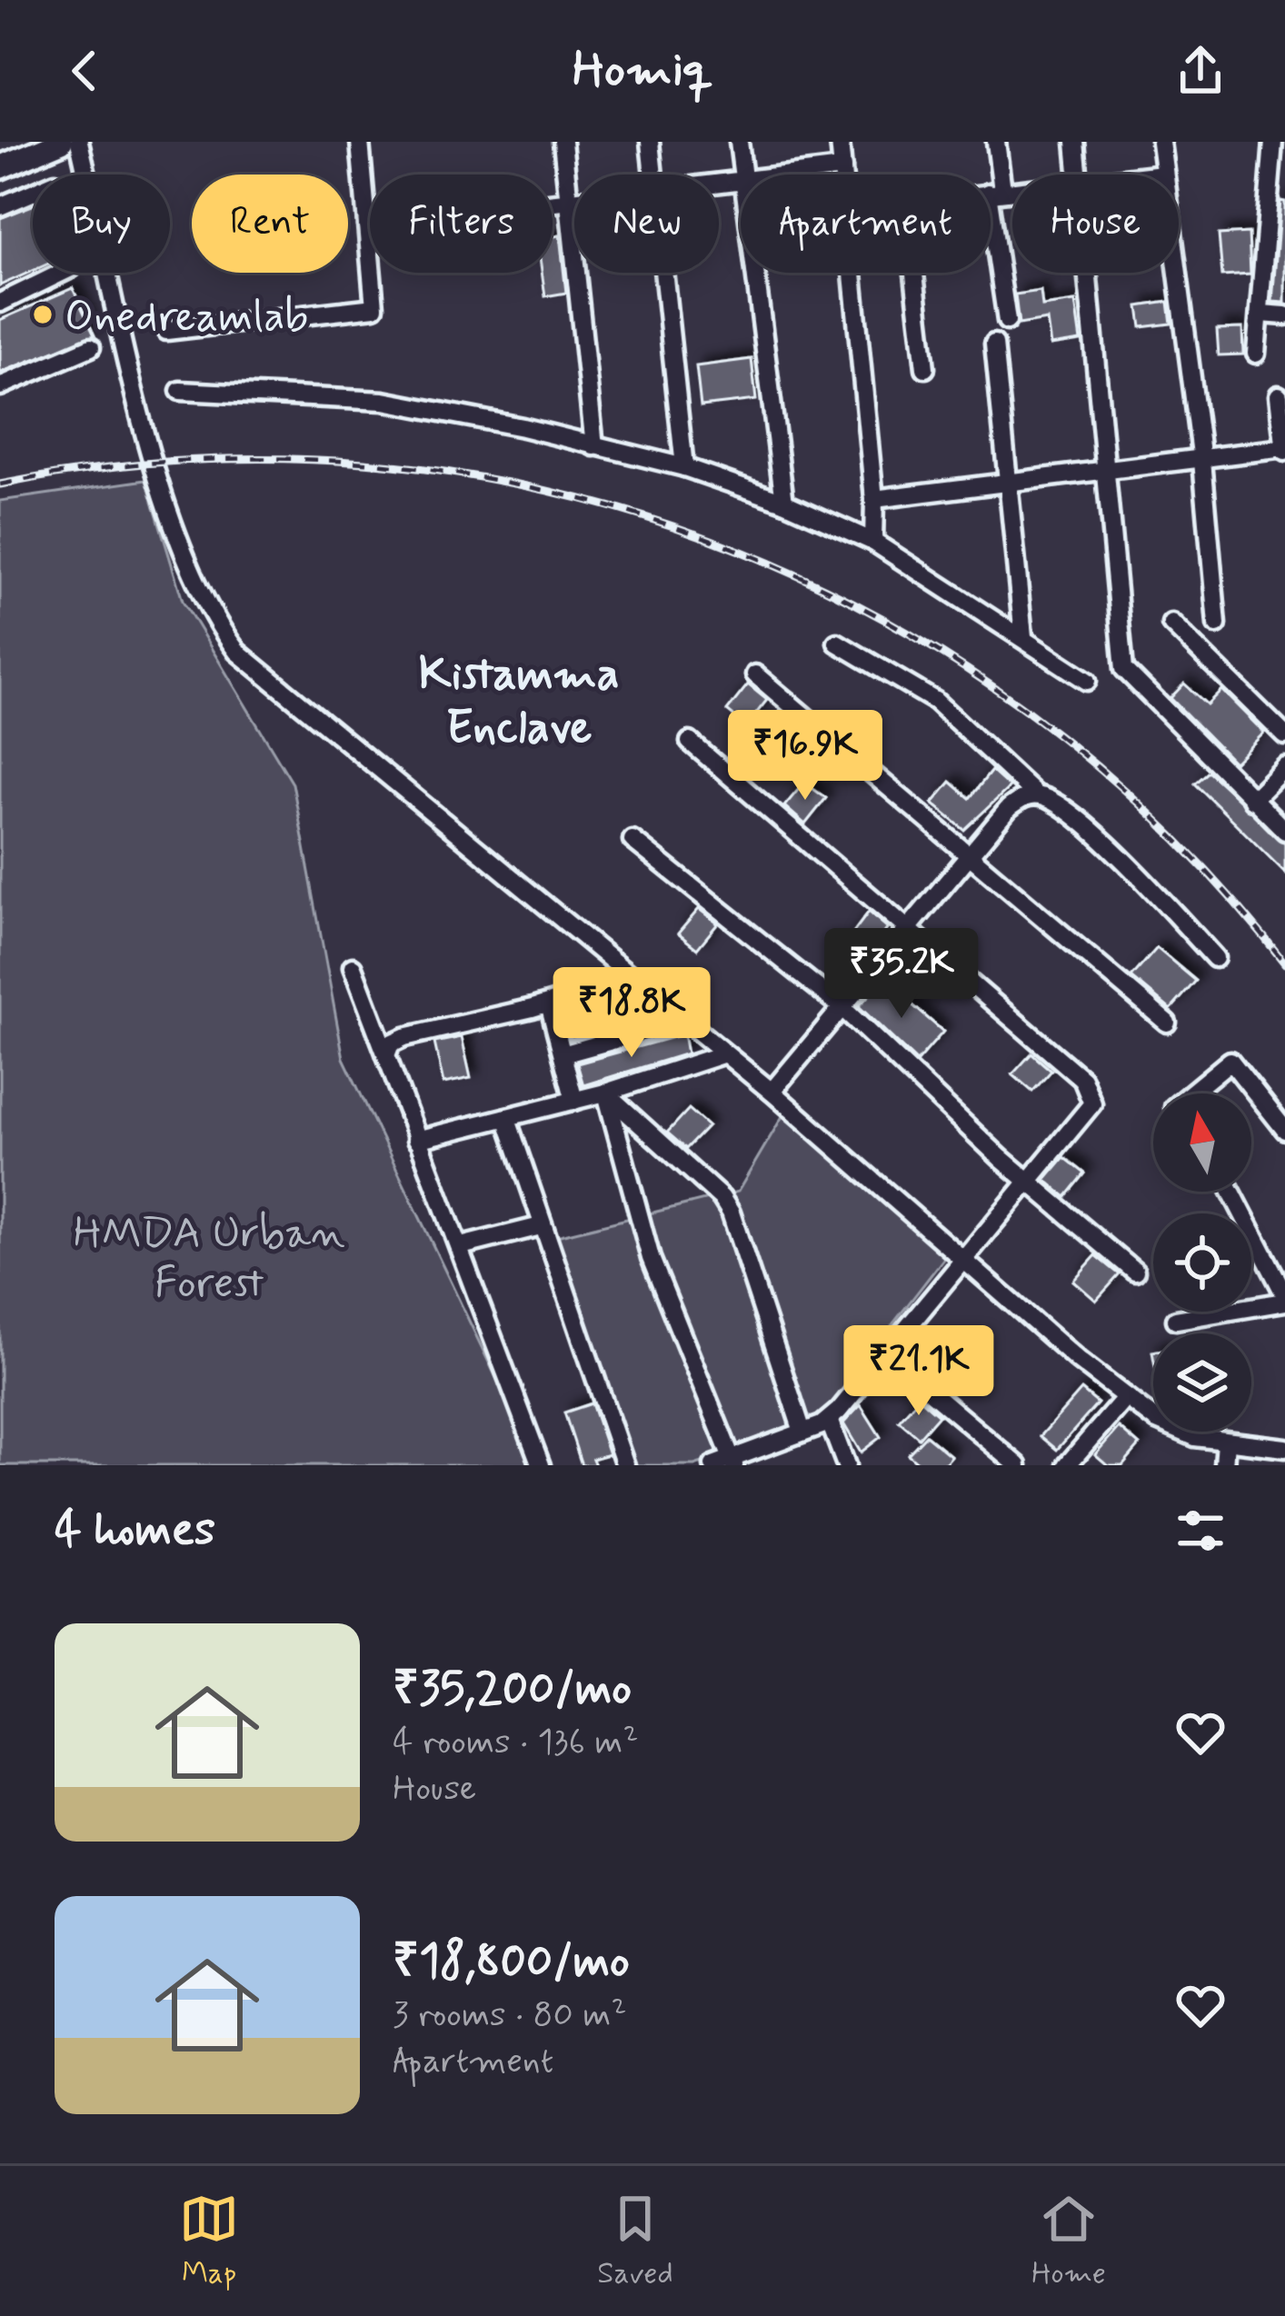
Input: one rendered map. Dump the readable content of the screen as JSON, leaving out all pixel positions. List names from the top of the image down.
{
  "districts": ["Kistamma Enclave"],
  "parks": ["HMDA Urban Forest"],
  "places": ["Onedreamlab"],
  "north": "top",
  "page": {
    "header": "Homiq",
    "chip": [
      "Buy",
      "Rent",
      "Filters",
      "New",
      "Apartment",
      "House"
    ],
    "price": [
      "₹16.9K",
      "₹35.2K",
      "₹18.8K",
      "₹21.1K"
    ],
    "heading": "4 homes",
    "list": [
      {
        "name": "₹35,200/mo",
        "note": "4 rooms · 136 m² · House"
      },
      {
        "name": "₹18,800/mo",
        "note": "3 rooms · 80 m² · Apartment"
      }
    ],
    "tabs": ["Map", "Saved", "Home"]
  }
}
